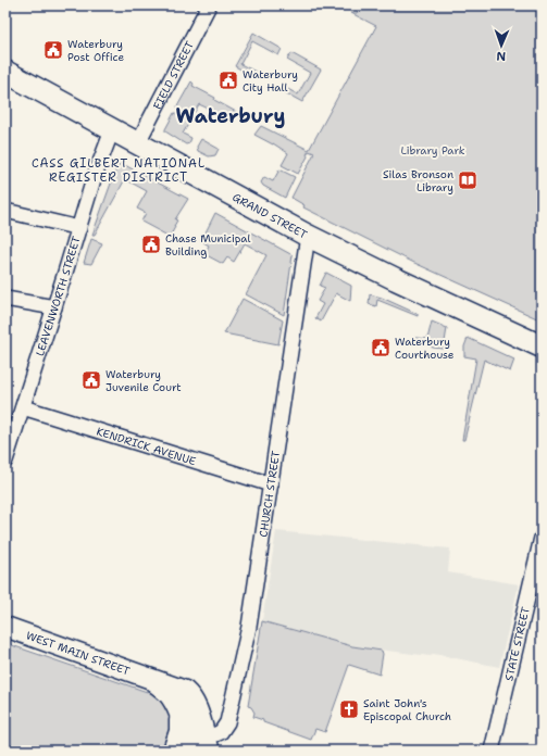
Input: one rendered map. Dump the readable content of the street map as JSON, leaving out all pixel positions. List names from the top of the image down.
{
  "streets": {
    "main road": ["GRAND STREET", "WEST MAIN STREET"],
    "street": [
      "FIELD STREET",
      "LEAVENWORTH STREET",
      "KENDRICK AVENUE",
      "CHURCH STREET",
      "STATE STREET"
    ]
  },
  "crossings": [
    ["FIELD STREET", "GRAND STREET"],
    ["GRAND STREET", "LEAVENWORTH STREET"],
    ["GRAND STREET", "CHURCH STREET"],
    ["LEAVENWORTH STREET", "KENDRICK AVENUE"],
    ["KENDRICK AVENUE", "CHURCH STREET"],
    ["CHURCH STREET", "WEST MAIN STREET"]
  ],
  "districts": ["Waterbury", "CASS GILBERT NATIONAL REGISTER DISTRICT"],
  "parks": ["Library Park"],
  "places": {
    "public building": [
      "Waterbury Post Office",
      "Waterbury City Hall",
      "Chase Municipal Building",
      "Waterbury Courthouse",
      "Waterbury Juvenile Court"
    ],
    "library": ["Silas Bronson Library"],
    "church": ["Saint John's Episcopal Church"]
  },
  "north": "bottom"
}
